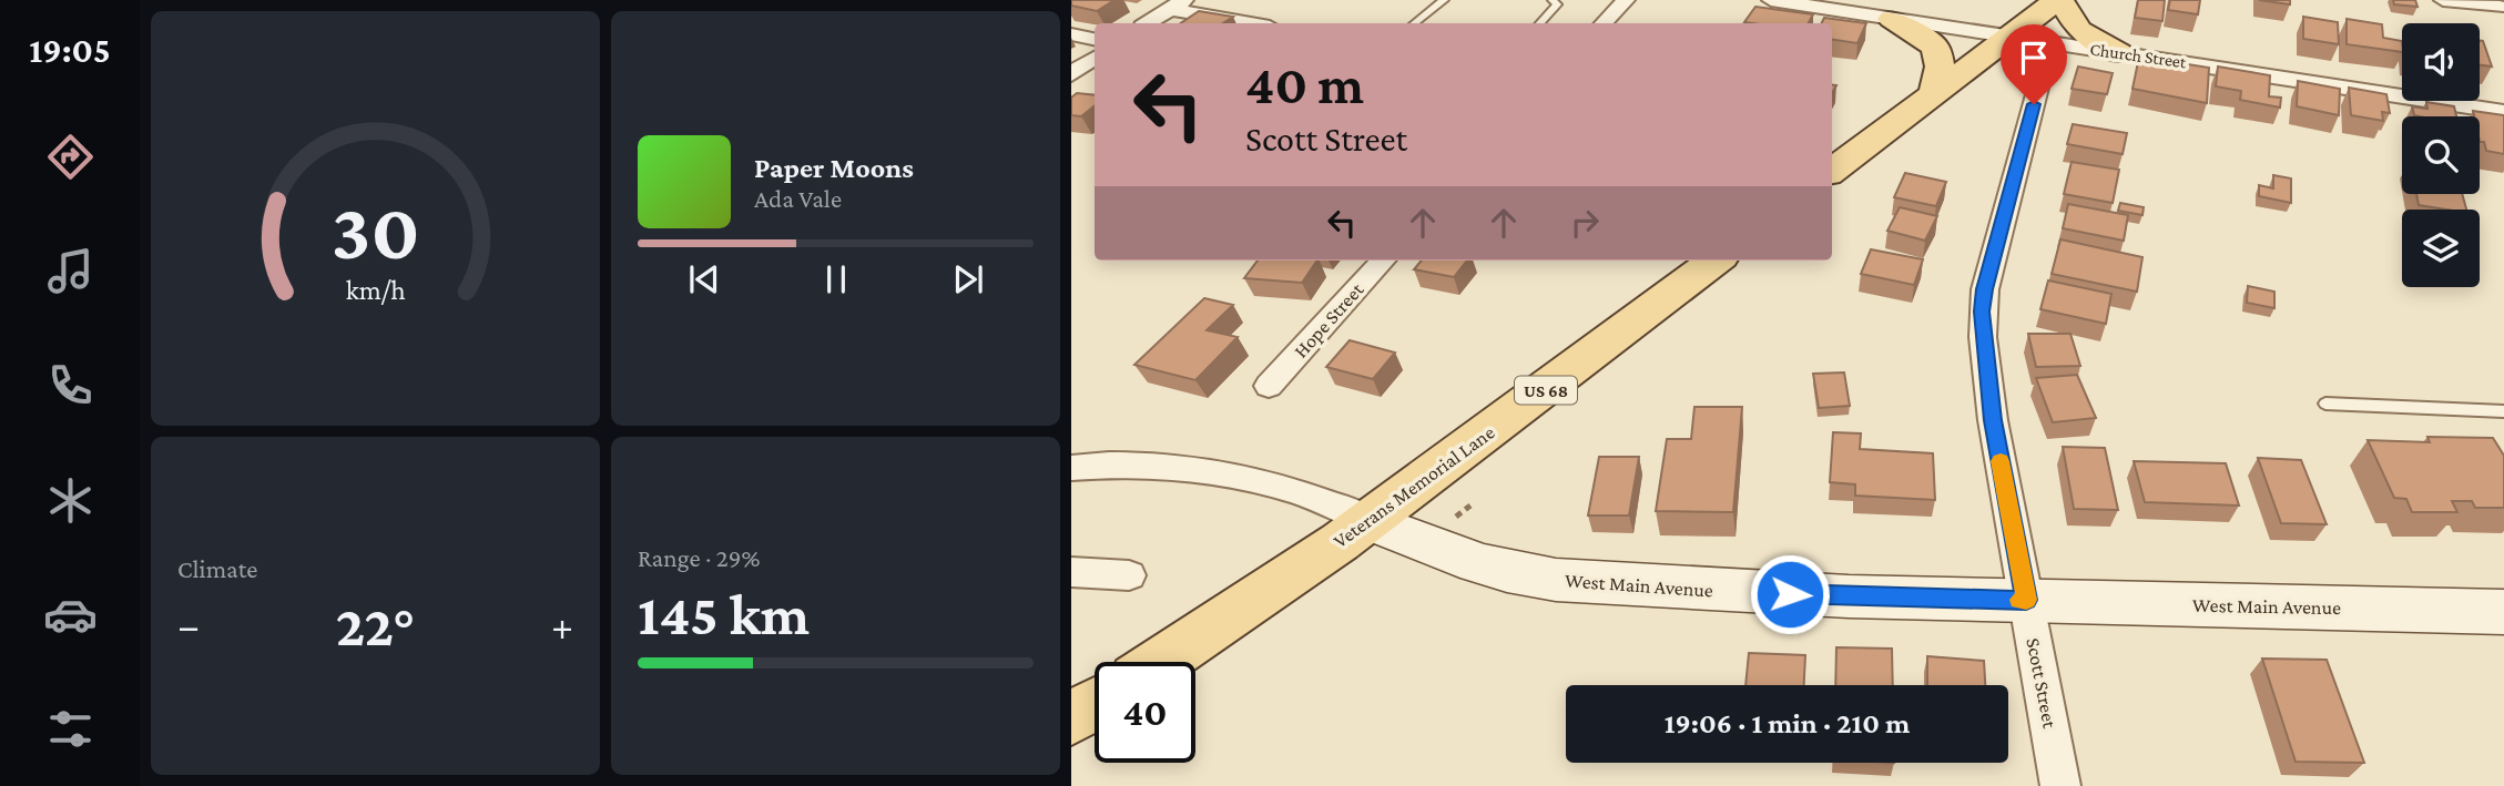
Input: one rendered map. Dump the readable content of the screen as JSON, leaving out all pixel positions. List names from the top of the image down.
{
  "streets": {
    "main road": ["US 68", "Veterans Memorial Lane"],
    "street": [
      "Church Street",
      "Hope Street",
      "West Main Avenue",
      "Scott Street"
    ]
  },
  "crossings": [
    ["Veterans Memorial Lane", "West Main Avenue"],
    ["West Main Avenue", "Scott Street"]
  ],
  "page": {
    "tabs": "19:05",
    "turn": ["40 m", "Scott Street"],
    "song": ["Paper Moons", "Ada Vale"],
    "tile": [
      "Climate",
      ["Range · 29%", "145 km"]
    ],
    "heat": ["−", "22°", "+"],
    "limit": "40",
    "trip": "19:06 · 1 min · 210 m",
    "gauge": ["30", "km/h"]
  }
}
